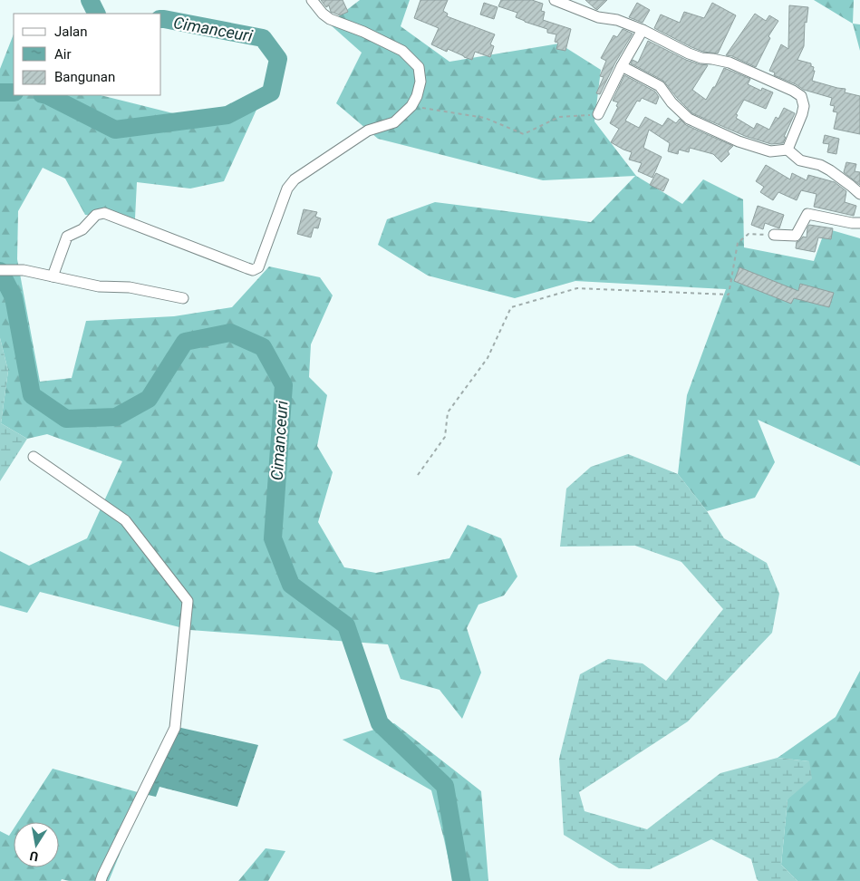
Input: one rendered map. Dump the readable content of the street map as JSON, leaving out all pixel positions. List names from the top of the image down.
{
  "water": ["Cimanceuri"],
  "legend": ["Jalan", "Air", "Bangunan"],
  "north": "bottom"
}
